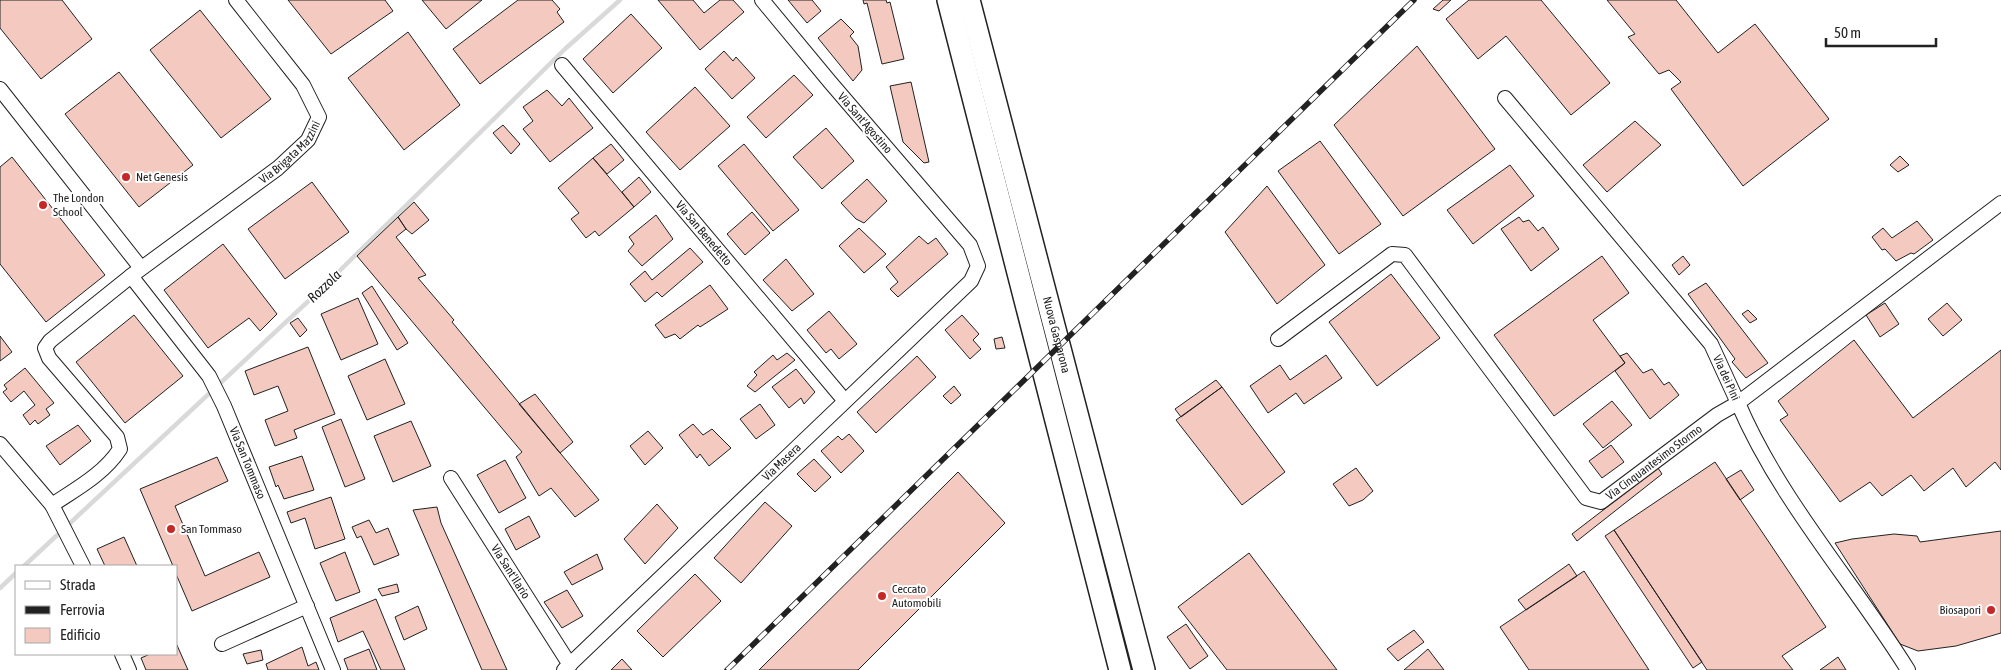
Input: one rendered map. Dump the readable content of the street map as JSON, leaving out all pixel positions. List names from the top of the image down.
{
  "streets": {
    "main road": ["Nuova Gasparona"],
    "street": [
      "Via Sant'Agostino",
      "Via Brigata Mazzini",
      "Via San Benedetto",
      "Via dei Pini",
      "Via Masera",
      "Via Cinquantesimo Stormo",
      "Via San Tommaso",
      "Via Sant'Ilario"
    ]
  },
  "crossings": [
    ["Via Sant'Agostino", "Via Masera"],
    ["Via Brigata Mazzini", "Via San Tommaso"],
    ["Via San Benedetto", "Via Masera"],
    ["Via dei Pini", "Via Cinquantesimo Stormo"],
    ["Via Masera", "Via Sant'Ilario"]
  ],
  "water": ["Rozzola"],
  "places": [
    "Net Genesis",
    "The London School",
    "San Tommaso",
    "Ceccato Automobili",
    "Biosapori"
  ],
  "legend": ["Strada", "Ferrovia", "Edificio"],
  "scale_bar": "50 m"
}
